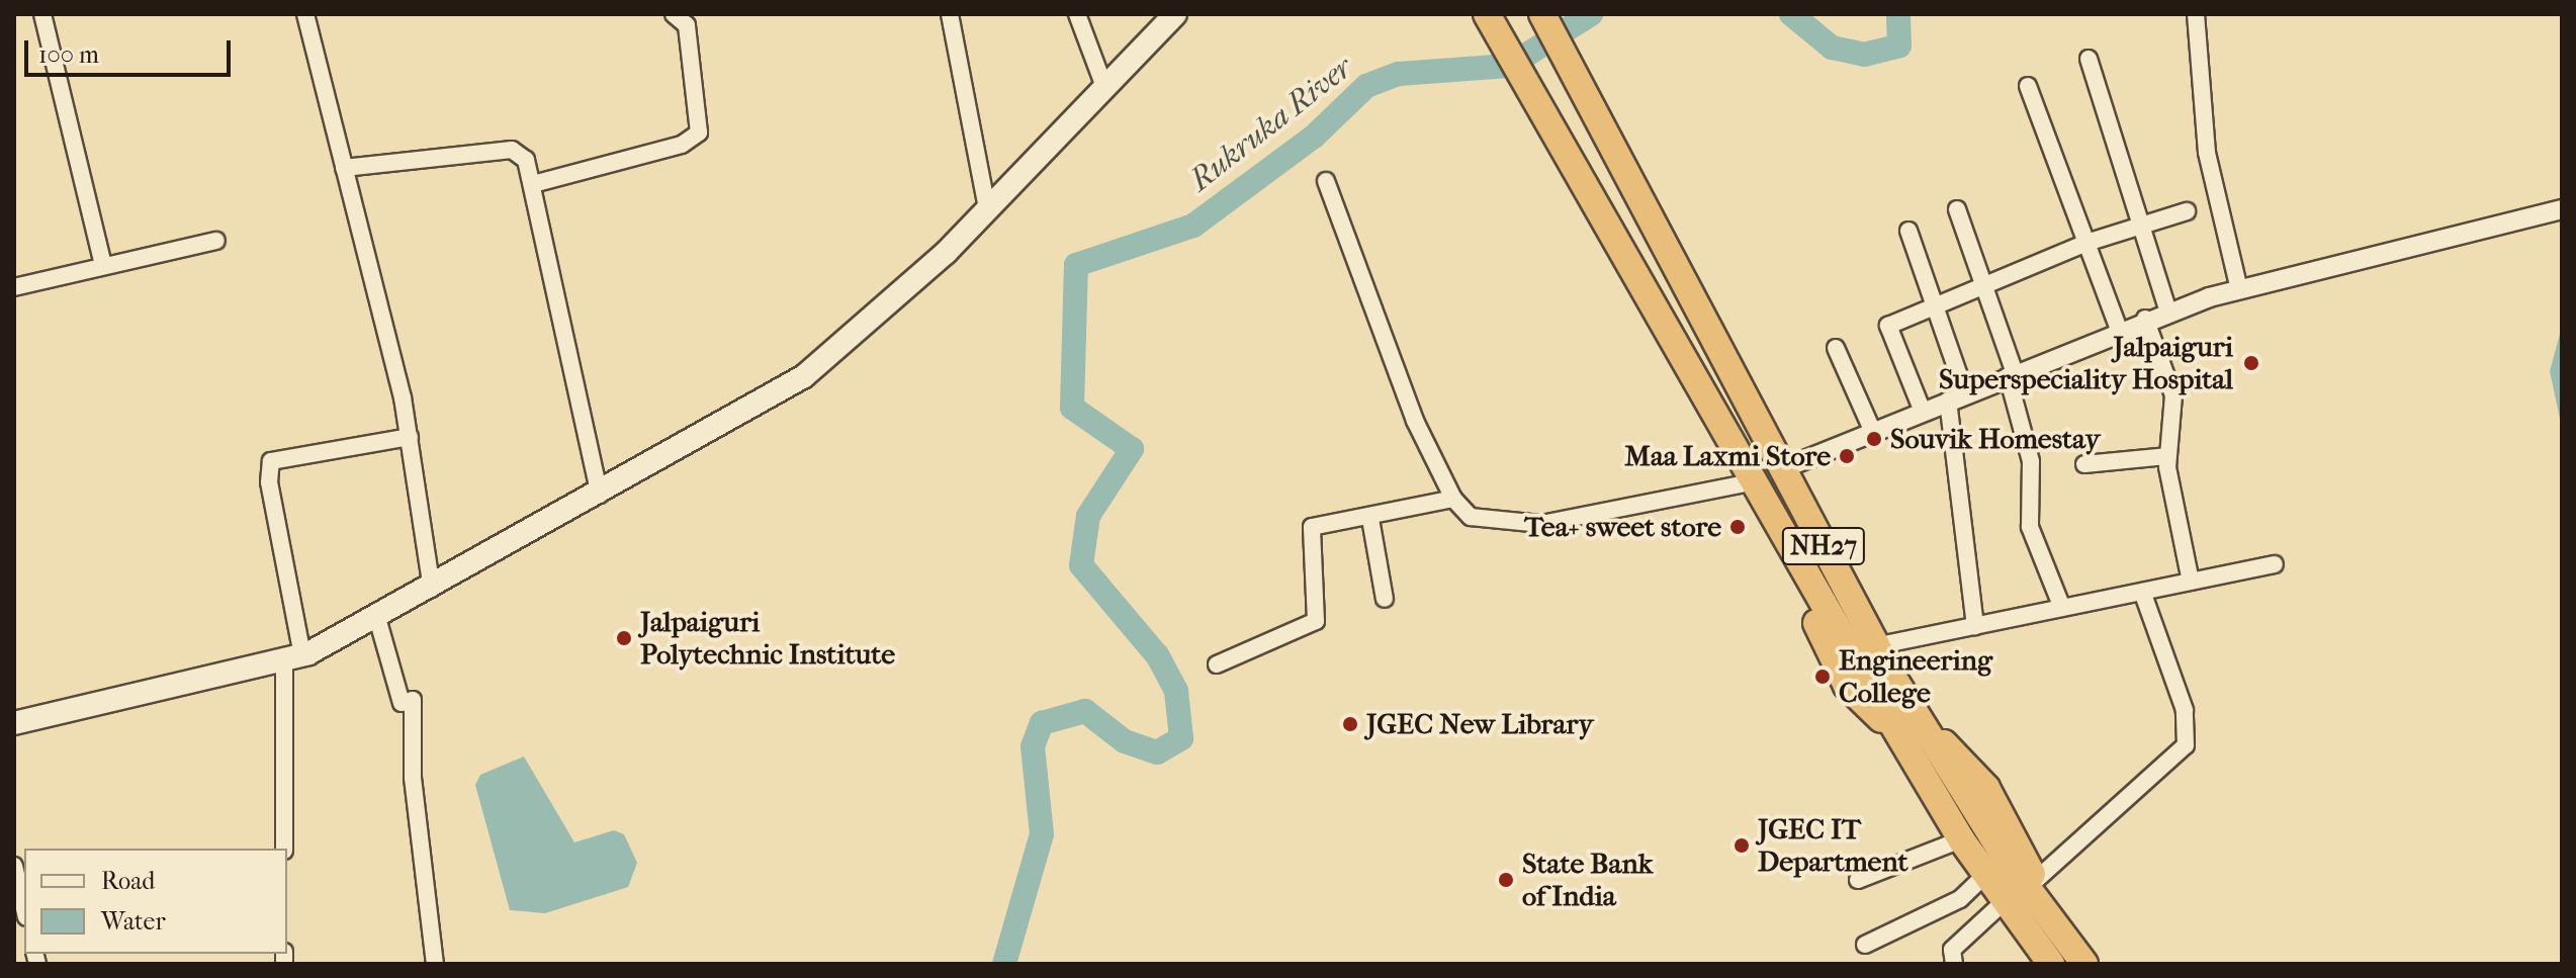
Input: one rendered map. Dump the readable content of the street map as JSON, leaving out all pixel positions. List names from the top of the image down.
{
  "streets": {
    "highway": ["NH27"]
  },
  "water": ["Rukruka River"],
  "places": [
    "Jalpaiguri Superspeciality Hospital",
    "Souvik Homestay",
    "Maa Laxmi Store",
    "Tea+ sweet store",
    "Jalpaiguri Polytechnic Institute",
    "Engineering College",
    "JGEC New Library",
    "JGEC IT Department",
    "State Bank of India"
  ],
  "legend": ["Road", "Water"],
  "scale_bar": "100 m"
}
